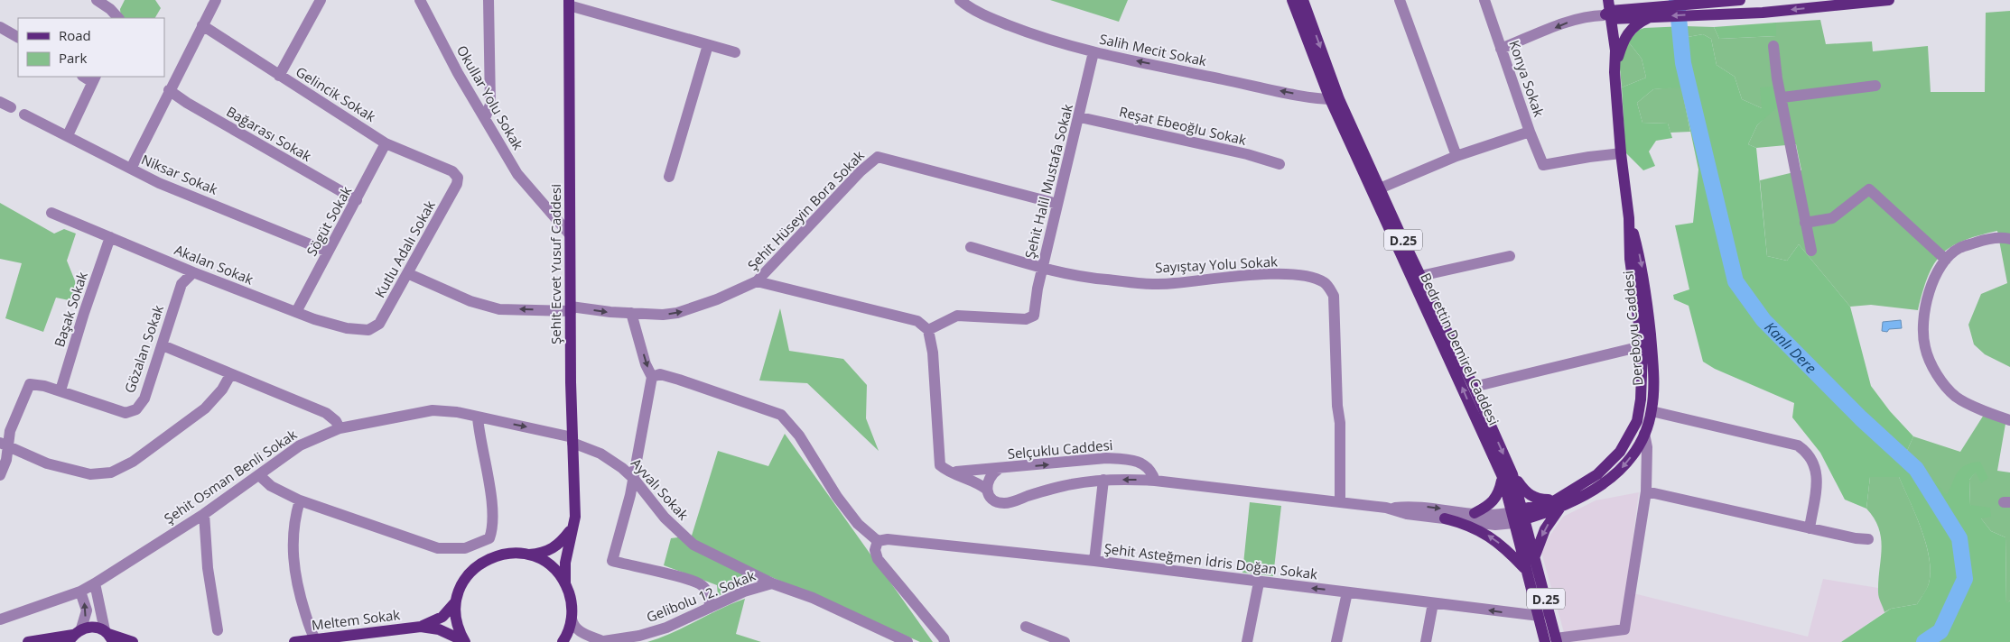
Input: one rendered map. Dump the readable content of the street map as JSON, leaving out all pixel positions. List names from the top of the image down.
{
  "streets": {
    "main road": [
      "D.25",
      "Şehit Ecvet Yusuf Caddesi",
      "Dereboyu Caddesi",
      "Bedrettin Demirel Caddesi",
      "Meltem Sokak"
    ],
    "street": [
      "Salih Mecit Sokak",
      "Konya Sokak",
      "Gelincik Sokak",
      "Okullar Yolu Sokak",
      "Reşat Ebeoğlu Sokak",
      "Bağarası Sokak",
      "Niksar Sokak",
      "Şehit Halil Mustafa Sokak",
      "Şehit Hüseyin Bora Sokak",
      "Sögüt Sokak",
      "Kutlu Adalı Sokak",
      "Akalan Sokak",
      "Sayıştay Yolu Sokak",
      "Başak Sokak",
      "Gözalan Sokak",
      "Selçuklu Caddesi",
      "Şehit Osman Benli Sokak",
      "Ayvalı Sokak",
      "Şehit Asteğmen İdris Doğan Sokak",
      "Gelibolu 12. Sokak"
    ]
  },
  "crossings": [
    ["Salih Mecit Sokak", "Şehit Halil Mustafa Sokak"],
    ["Salih Mecit Sokak", "Bedrettin Demirel Caddesi"],
    ["Konya Sokak", "Dereboyu Caddesi"],
    ["Gelincik Sokak", "Sögüt Sokak"],
    ["Gelincik Sokak", "Kutlu Adalı Sokak"],
    ["Okullar Yolu Sokak", "Şehit Ecvet Yusuf Caddesi"],
    ["Reşat Ebeoğlu Sokak", "Şehit Halil Mustafa Sokak"],
    ["Bağarası Sokak", "Sögüt Sokak"],
    ["Niksar Sokak", "Sögüt Sokak"],
    ["Şehit Halil Mustafa Sokak", "Şehit Hüseyin Bora Sokak"],
    ["Şehit Halil Mustafa Sokak", "Sayıştay Yolu Sokak"],
    ["Şehit Hüseyin Bora Sokak", "Kutlu Adalı Sokak"],
    ["Şehit Hüseyin Bora Sokak", "Şehit Ecvet Yusuf Caddesi"],
    ["Sögüt Sokak", "Akalan Sokak"],
    ["D.25", "Dereboyu Caddesi"],
    ["D.25", "Bedrettin Demirel Caddesi"],
    ["D.25", "Şehit Asteğmen İdris Doğan Sokak"],
    ["Kutlu Adalı Sokak", "Akalan Sokak"],
    ["Akalan Sokak", "Başak Sokak"],
    ["Akalan Sokak", "Gözalan Sokak"],
    ["Şehit Ecvet Yusuf Caddesi", "Şehit Osman Benli Sokak"],
    ["Şehit Ecvet Yusuf Caddesi", "Ayvalı Sokak"],
    ["Başak Sokak", "Gözalan Sokak"],
    ["Dereboyu Caddesi", "Bedrettin Demirel Caddesi"],
    ["Şehit Osman Benli Sokak", "Ayvalı Sokak"],
    ["Ayvalı Sokak", "Gelibolu 12. Sokak"]
  ],
  "one_way": ["Salih Mecit Sokak"],
  "water": ["Kanlı Dere"],
  "legend": ["Road", "Park"]
}
